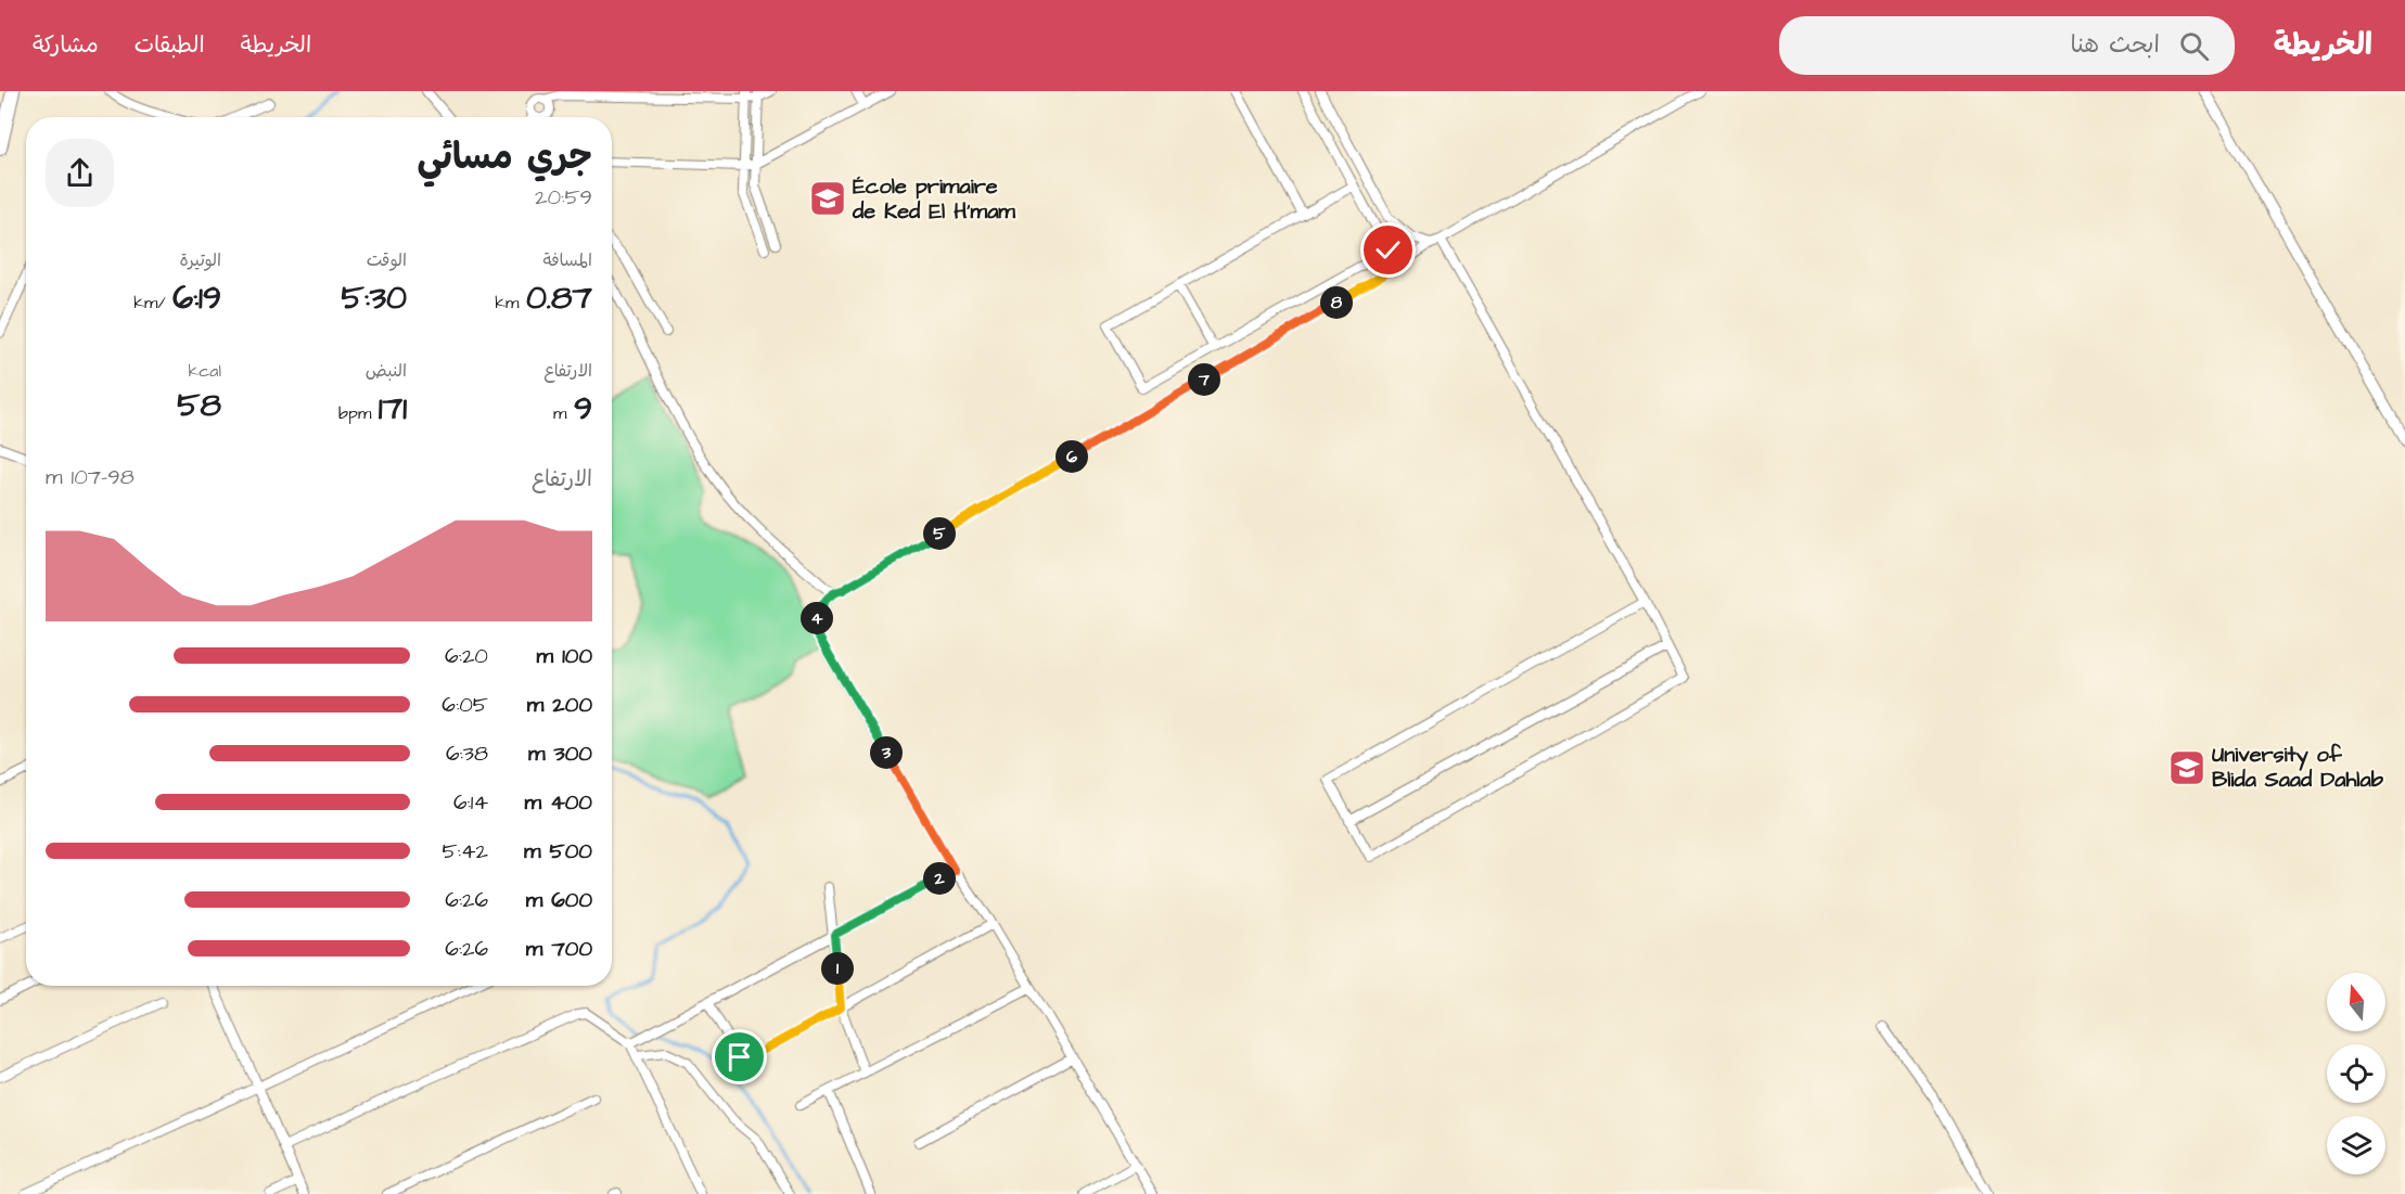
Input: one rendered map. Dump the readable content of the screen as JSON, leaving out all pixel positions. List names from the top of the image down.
{
  "places": {
    "school or university": ["École primaire de Ked El H'mam", "University of Blida Saad Dahlab"]
  },
  "north": "top",
  "page": {
    "header": "الخريطة",
    "search": "ابحث هنا",
    "nav": ["الخريطة", "الطبقات", "مشاركة"],
    "heading": ["جري مسائي", "20:59"],
    "stats": [
      ["المسافة", "0.87 km"],
      ["الوقت", "5:30"],
      ["الوتيرة", "6:19 /km"],
      ["الارتفاع", "9 m"],
      ["النبض", "171 bpm"],
      ["kcal", "58"]
    ],
    "pins": [
      "8",
      "7",
      "6",
      "5",
      "4",
      "3",
      "2",
      "1"
    ],
    "chart": ["الارتفاع", "98–107 m"],
    "list": [
      {
        "name": "100 m",
        "note": "6:20"
      },
      {
        "name": "200 m",
        "note": "6:05"
      },
      {
        "name": "300 m",
        "note": "6:38"
      },
      {
        "name": "400 m",
        "note": "6:14"
      },
      {
        "name": "500 m",
        "note": "5:42"
      },
      {
        "name": "600 m",
        "note": "6:26"
      },
      {
        "name": "700 m",
        "note": "6:26"
      }
    ]
  }
}
